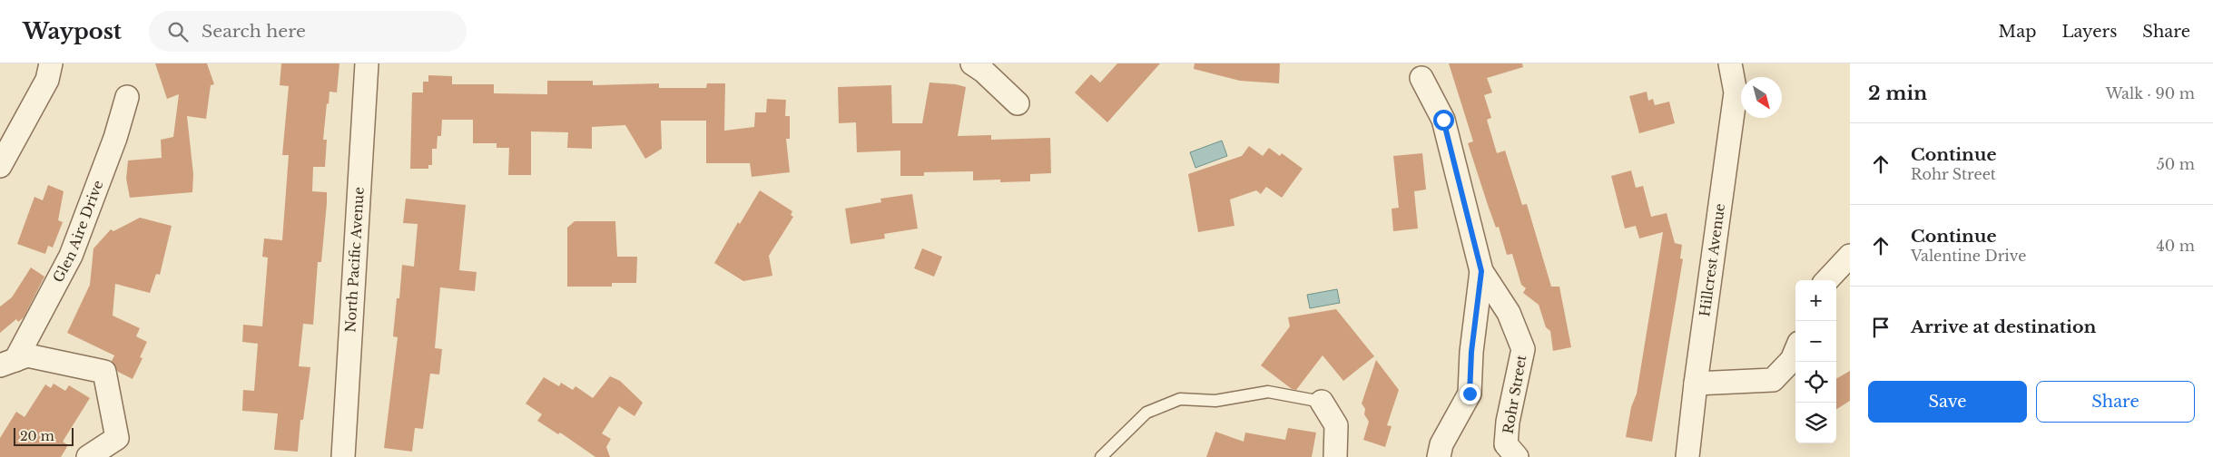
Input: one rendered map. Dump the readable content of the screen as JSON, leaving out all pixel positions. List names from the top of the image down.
{
  "streets": {
    "street": [
      "Glen Aire Drive",
      "North Pacific Avenue",
      "Hillcrest Avenue",
      "Rohr Street"
    ]
  },
  "scale_bar": "20 m",
  "north": "bottom right",
  "page": {
    "header": "Waypost",
    "search": "Search here",
    "nav": ["Map", "Layers", "Share"],
    "heading": ["2 min", "Walk · 90 m"],
    "list": [
      ["Continue", "Rohr Street", "50 m"],
      ["Continue", "Valentine Drive", "40 m"],
      "Arrive at destination"
    ],
    "map_buttons": ["+", "−"],
    "buttons": ["Save", "Share"],
    "scale": "20 m"
  }
}
